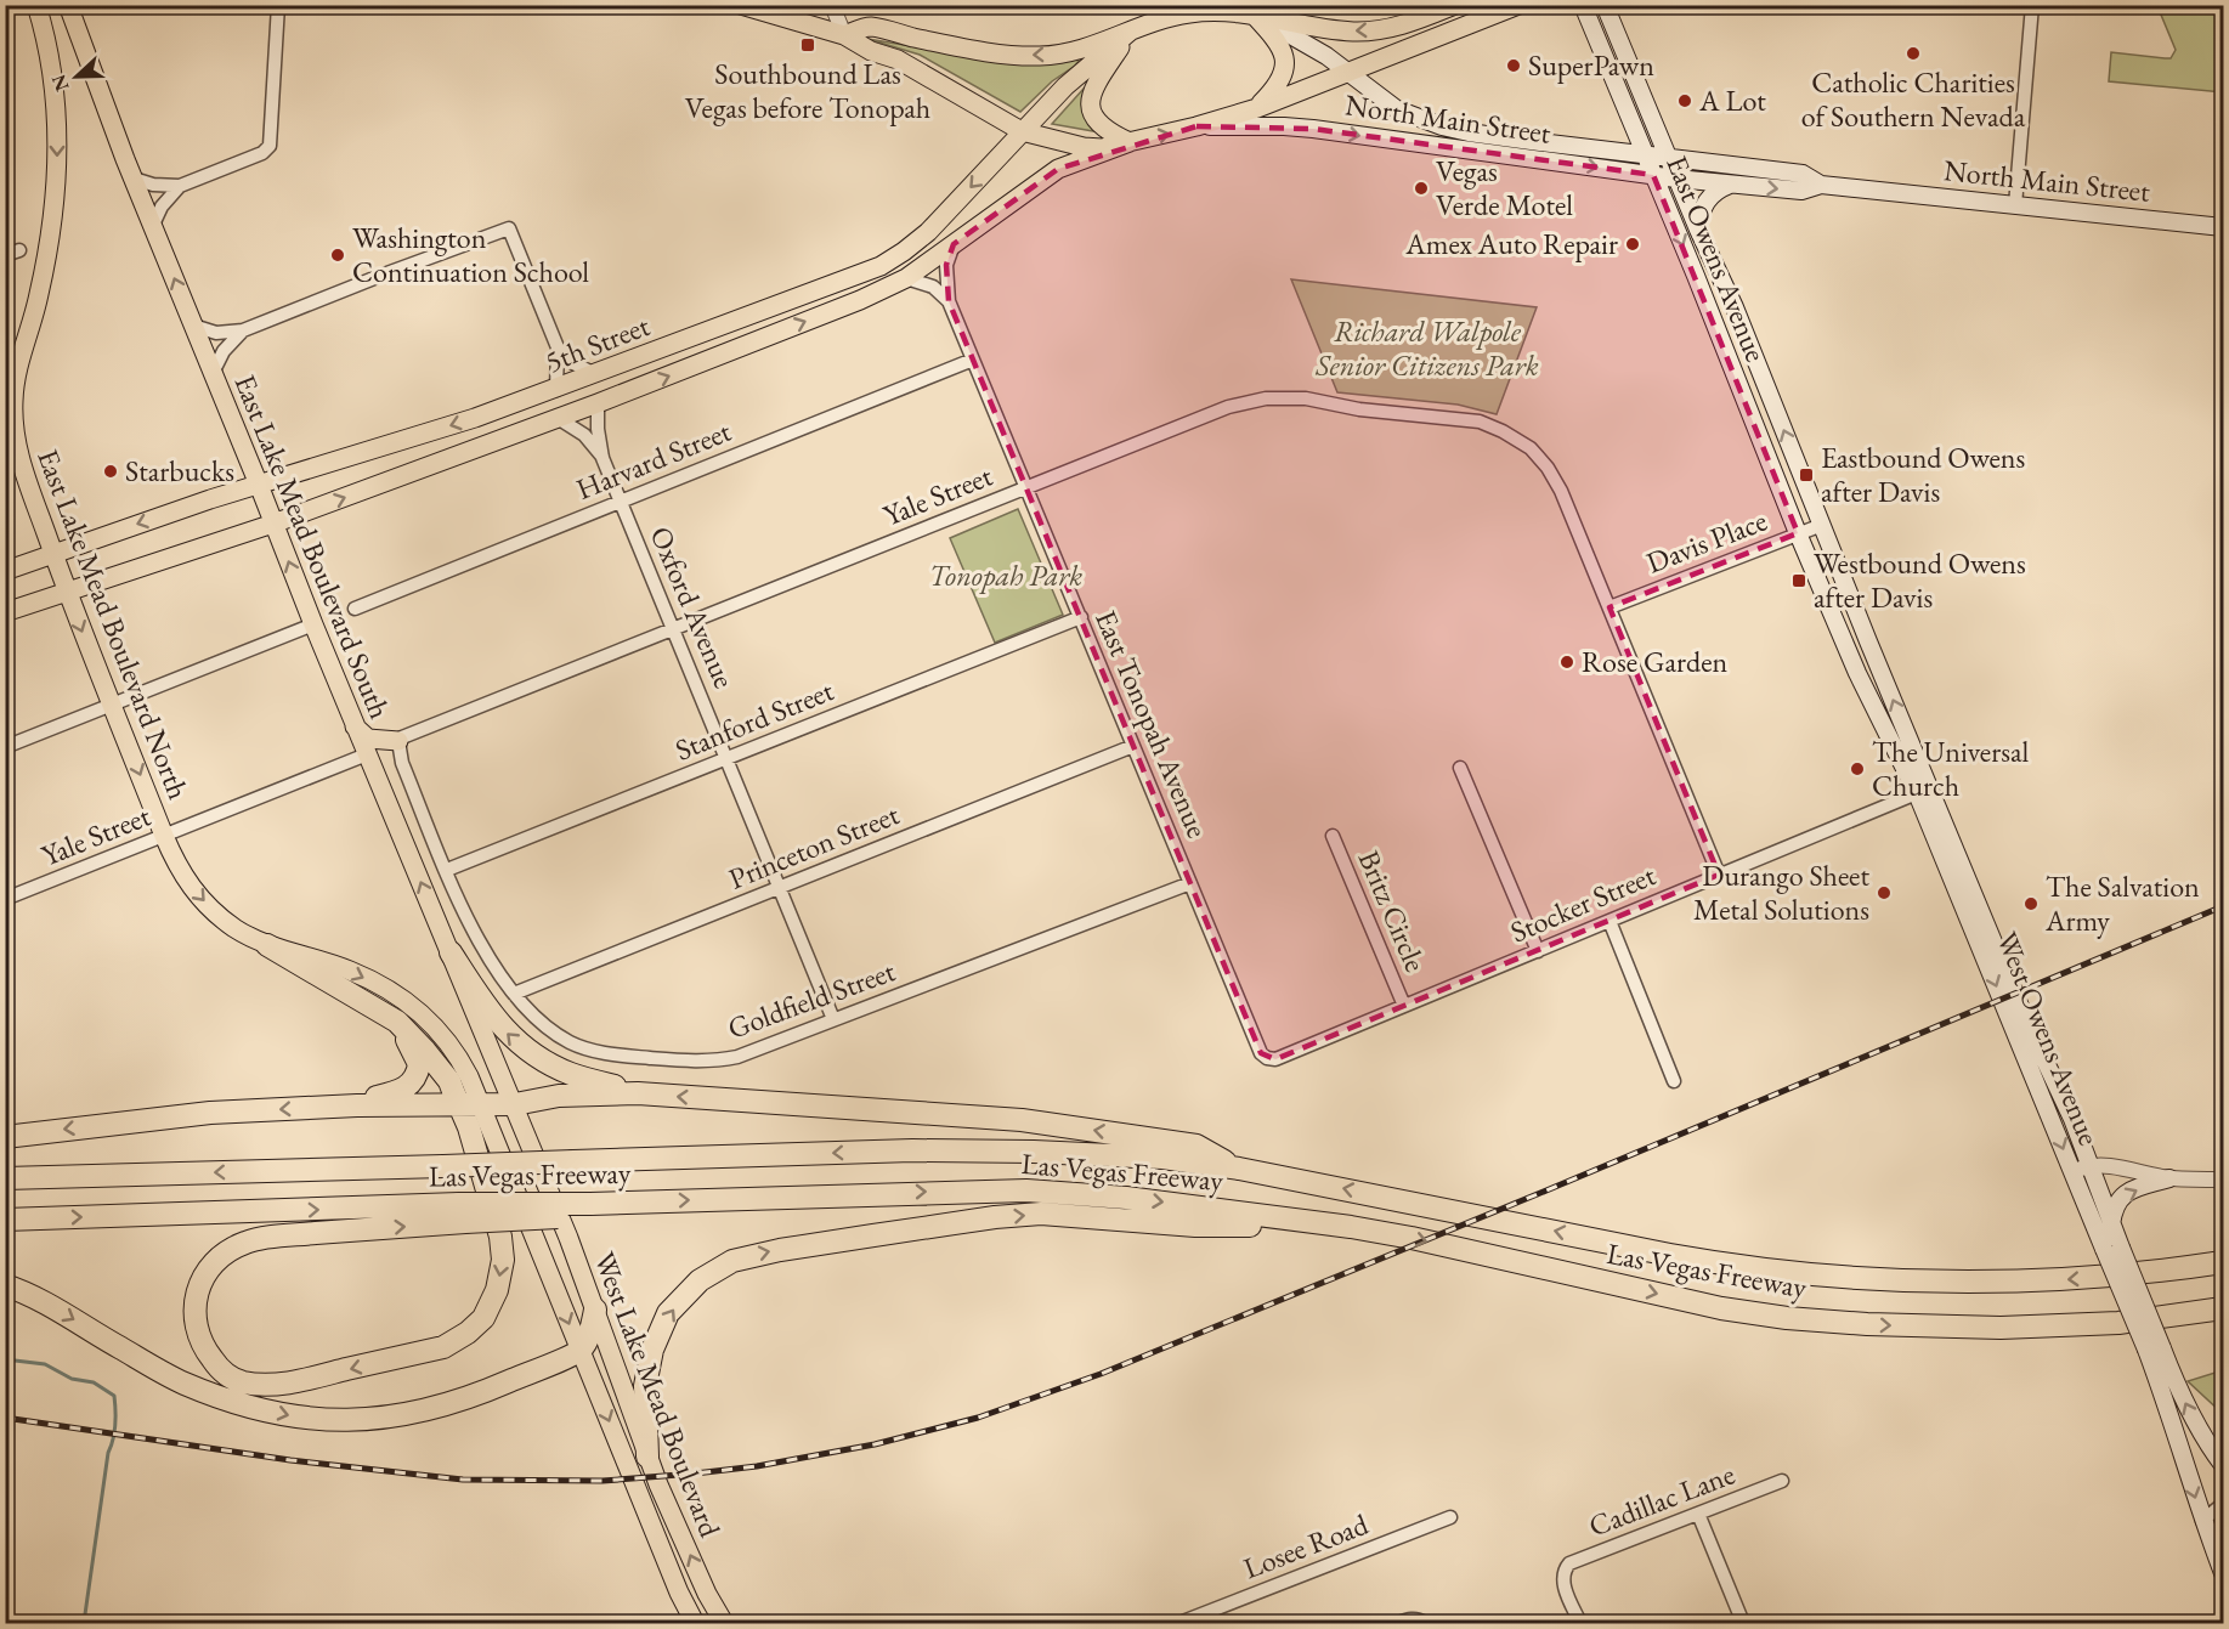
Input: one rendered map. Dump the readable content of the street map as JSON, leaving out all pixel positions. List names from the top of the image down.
{
  "streets": {
    "highway": ["Las Vegas Freeway"],
    "main road": [
      "North Main Street",
      "East Owens Avenue",
      "5th Street",
      "East Lake Mead Boulevard South",
      "East Lake Mead Boulevard North",
      "West Owens Avenue",
      "West Lake Mead Boulevard"
    ],
    "street": [
      "Harvard Street",
      "Yale Street",
      "Davis Place",
      "Oxford Avenue",
      "Stanford Street",
      "East Tonopah Avenue",
      "Princeton Street",
      "Stocker Street",
      "Britz Circle",
      "Goldfield Street",
      "Cadillac Lane",
      "Losee Road"
    ]
  },
  "crossings": [
    ["North Main Street", "East Owens Avenue"],
    ["East Owens Avenue", "Davis Place"],
    ["East Owens Avenue", "West Owens Avenue"],
    ["5th Street", "East Lake Mead Boulevard South"],
    ["5th Street", "Oxford Avenue"],
    ["5th Street", "East Lake Mead Boulevard North"],
    ["5th Street", "East Tonopah Avenue"],
    ["Harvard Street", "Oxford Avenue"],
    ["Harvard Street", "East Tonopah Avenue"],
    ["Yale Street", "Davis Place"],
    ["Yale Street", "East Lake Mead Boulevard South"],
    ["Yale Street", "Oxford Avenue"],
    ["Yale Street", "East Lake Mead Boulevard North"],
    ["Yale Street", "East Tonopah Avenue"],
    ["Yale Street", "Stocker Street"],
    ["Yale Street", "Goldfield Street"],
    ["Davis Place", "West Owens Avenue"],
    ["East Lake Mead Boulevard South", "West Lake Mead Boulevard"],
    ["Oxford Avenue", "Stanford Street"],
    ["Oxford Avenue", "Princeton Street"],
    ["Oxford Avenue", "Goldfield Street"],
    ["East Lake Mead Boulevard North", "West Lake Mead Boulevard"],
    ["Stanford Street", "East Tonopah Avenue"],
    ["Stanford Street", "Goldfield Street"],
    ["East Tonopah Avenue", "Princeton Street"],
    ["East Tonopah Avenue", "Stocker Street"],
    ["East Tonopah Avenue", "Goldfield Street"],
    ["Princeton Street", "Goldfield Street"],
    ["Stocker Street", "Britz Circle"],
    ["Stocker Street", "West Owens Avenue"]
  ],
  "one_way": ["East Lake Mead Boulevard South", "East Lake Mead Boulevard North"],
  "parks": ["Richard Walpole Senior Citizens Park", "Tonopah Park"],
  "places": {
    "transit": ["Southbound Las Vegas before Tonopah", "Eastbound Owens after Davis", "Westbound Owens after Davis"],
    "other": [
      "Catholic Charities of Southern Nevada",
      "SuperPawn",
      "A Lot",
      "Vegas Verde Motel",
      "Amex Auto Repair",
      "Washington Continuation School",
      "Starbucks",
      "Rose Garden",
      "The Universal Church",
      "Durango Sheet Metal Solutions",
      "The Salvation Army"
    ]
  },
  "north": "left"
}
